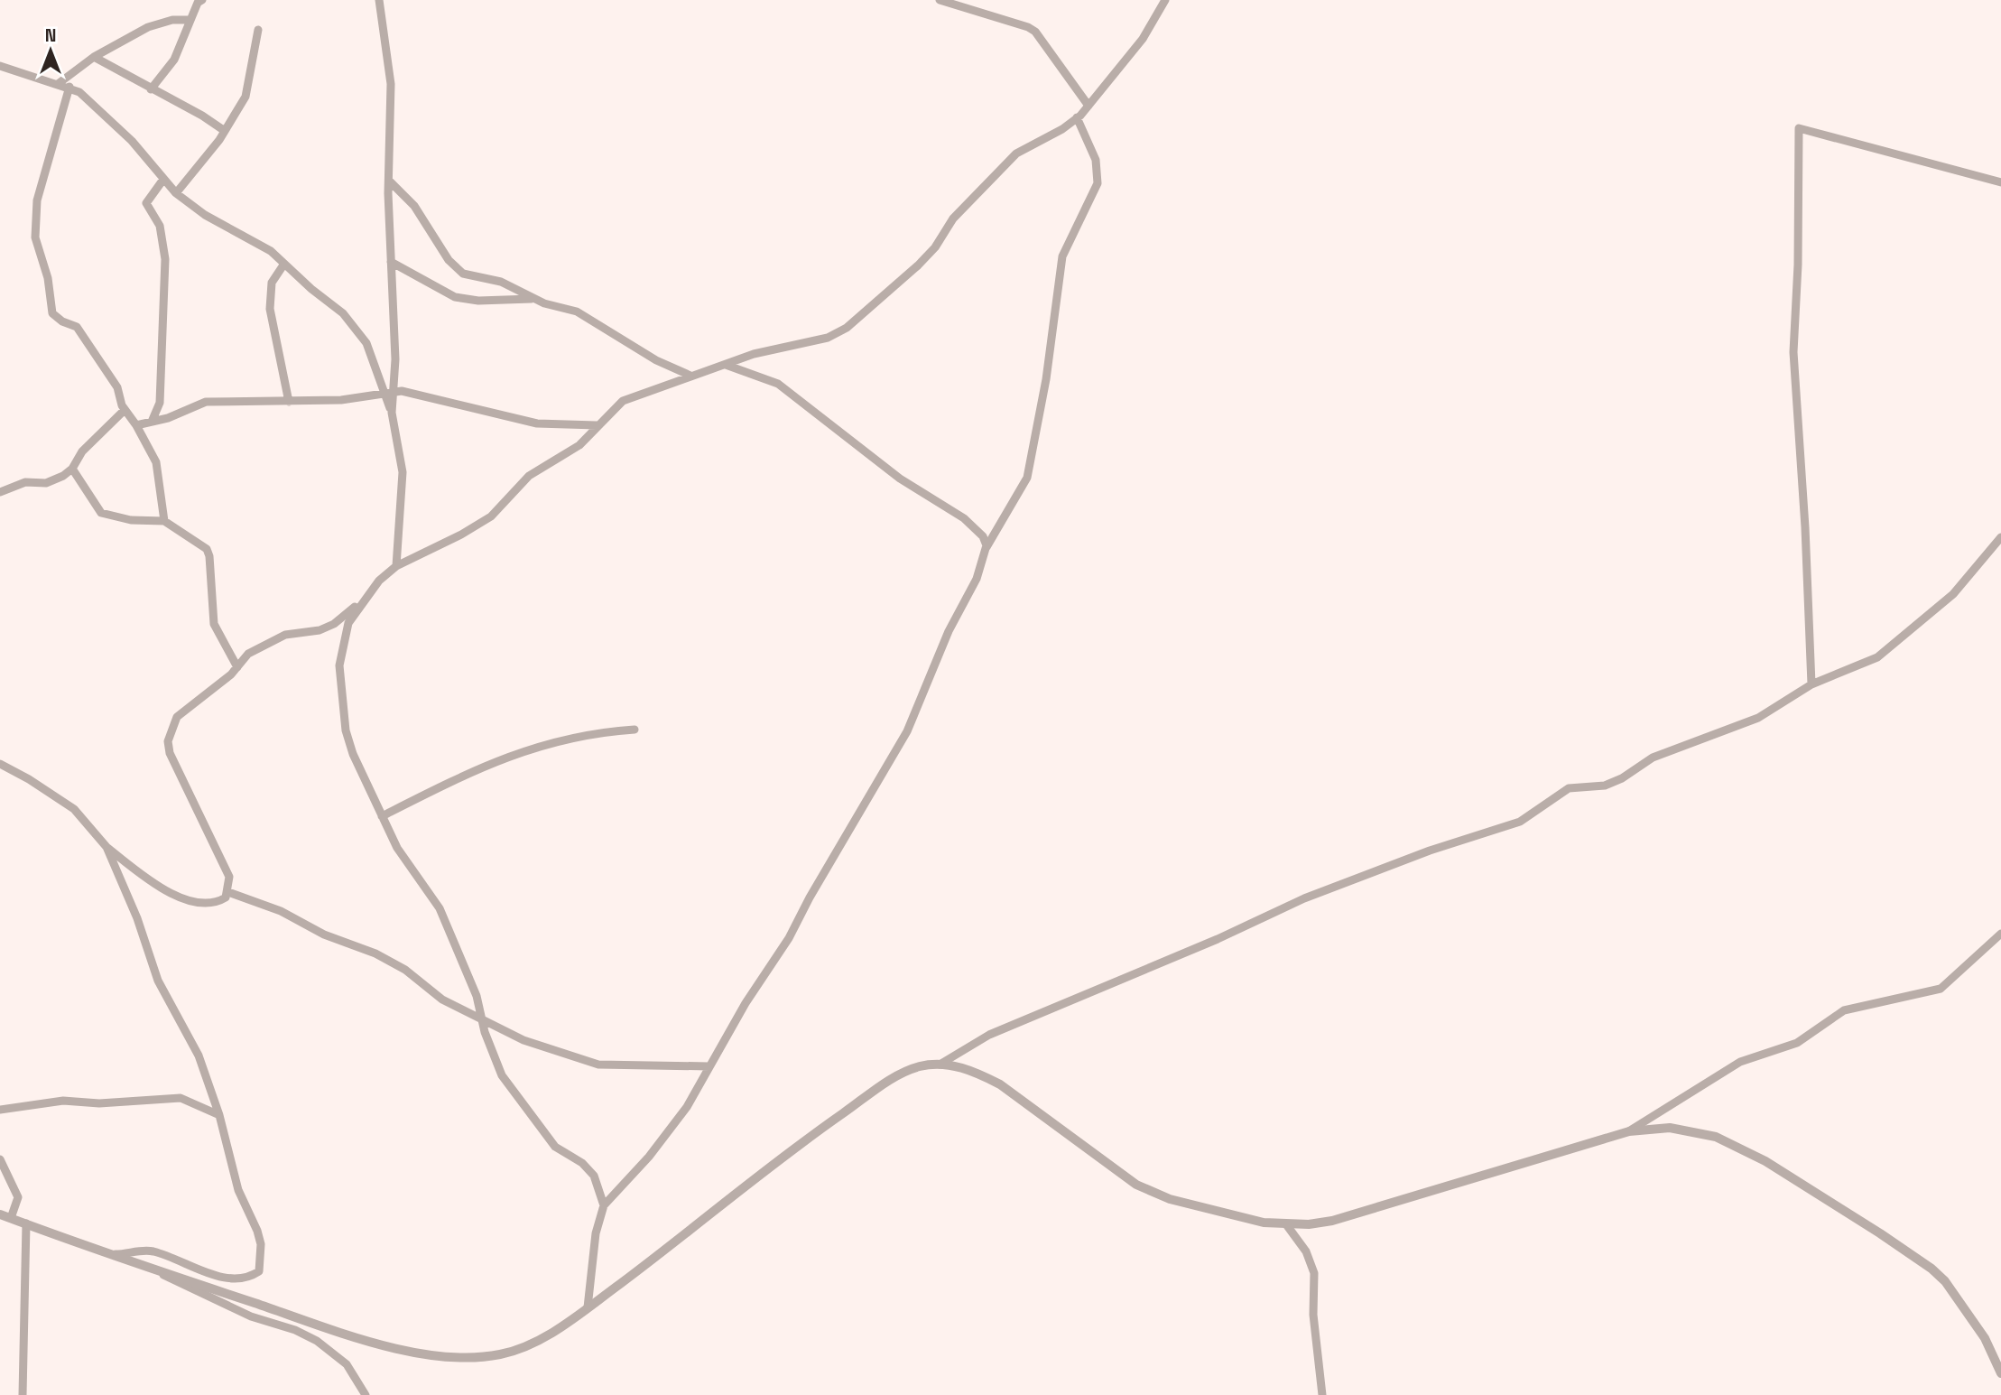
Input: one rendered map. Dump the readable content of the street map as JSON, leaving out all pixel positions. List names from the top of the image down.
{
  "north": "top"
}
